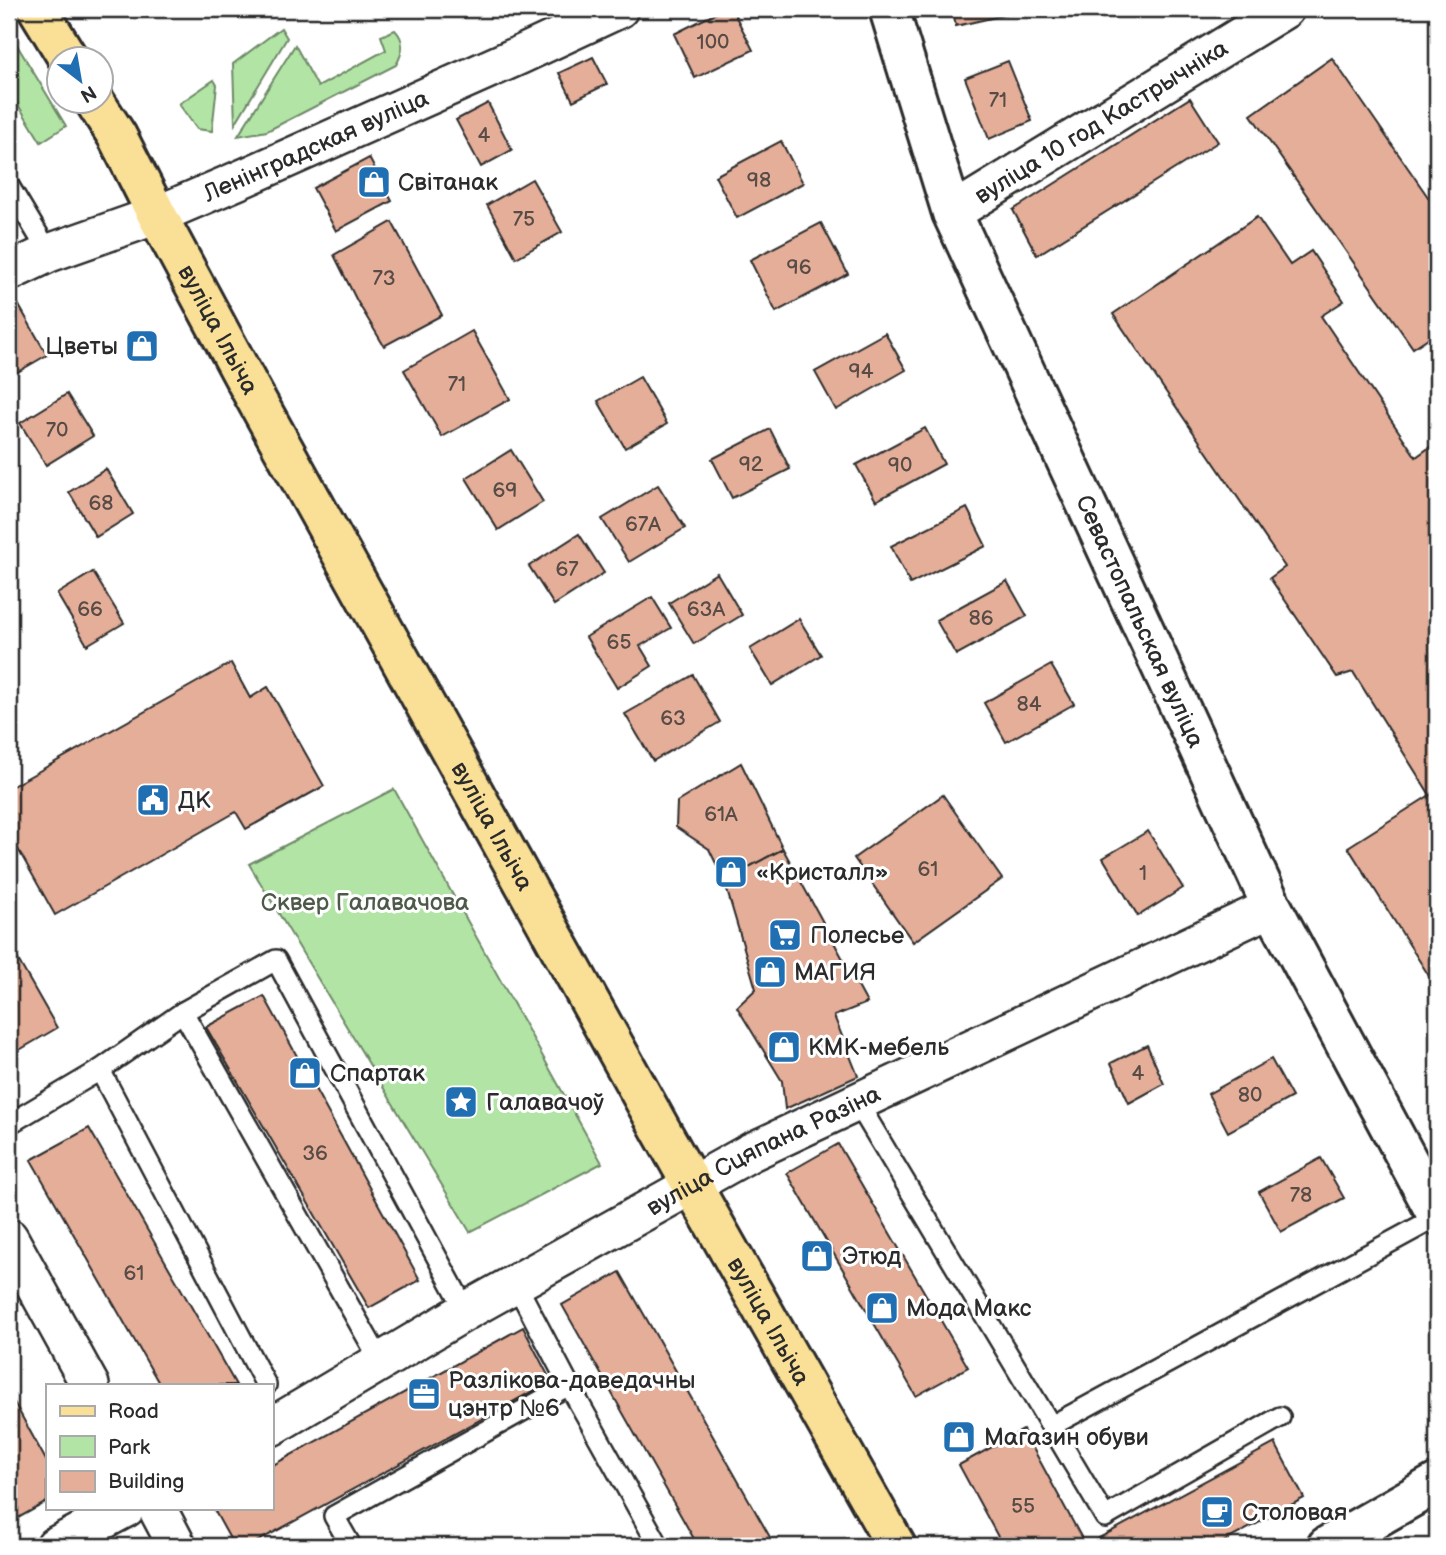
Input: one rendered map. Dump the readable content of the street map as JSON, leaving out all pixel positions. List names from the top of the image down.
{
  "streets": {
    "main road": ["вуліца Ільіча"],
    "street": [
      "вуліца 10 год Кастрычніка",
      "Ленінградская вуліца",
      "Севастопальская вуліца",
      "вуліца Сцяпана Разіна"
    ]
  },
  "crossings": [
    ["вуліца 10 год Кастрычніка", "Севастопальская вуліца"],
    ["Ленінградская вуліца", "вуліца Ільіча"],
    ["вуліца Ільіча", "вуліца Сцяпана Разіна"],
    ["Севастопальская вуліца", "вуліца Сцяпана Разіна"]
  ],
  "parks": ["Сквер Галавачова"],
  "places": {
    "shop": [
      "Світанак",
      "Цветы",
      "«Кристалл»",
      "МАГИЯ",
      "КМК-мебель",
      "Спартак",
      "Этюд",
      "Мода Макс",
      "Магазин обуви"
    ],
    "public building": ["ДК"],
    "supermarket": ["Полесье"],
    "place": ["Галавачоў"],
    "office": ["Разлікова-даведачны цэнтр №6"],
    "cafe": ["Столовая"]
  },
  "house_numbers": [
    "100",
    "71",
    "4",
    "98",
    "75",
    "96",
    "73",
    "94",
    "71",
    "70",
    "92",
    "90",
    "69",
    "68",
    "67А",
    "67",
    "66",
    "63А",
    "86",
    "65",
    "84",
    "63",
    "61А",
    "61",
    "1",
    "4",
    "80",
    "36",
    "78",
    "61",
    "55"
  ],
  "legend": ["Road", "Park", "Building"],
  "north": "bottom right"
}
